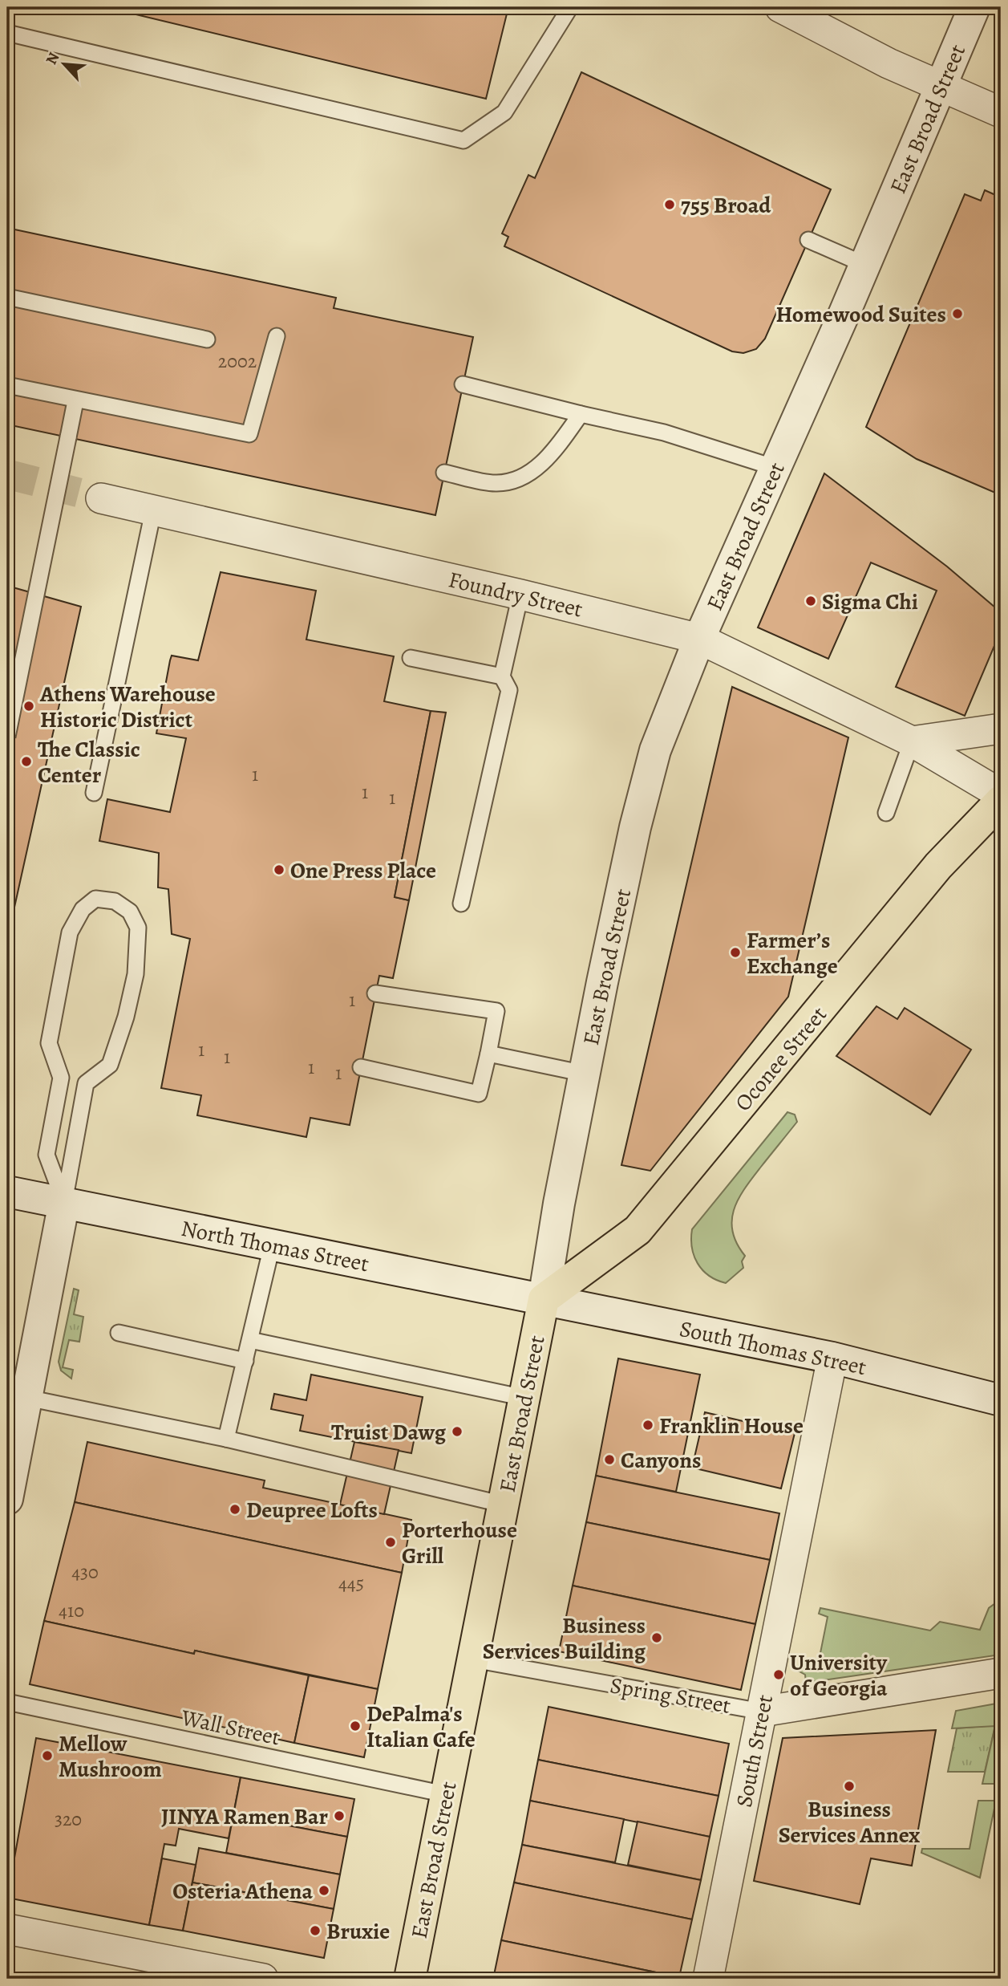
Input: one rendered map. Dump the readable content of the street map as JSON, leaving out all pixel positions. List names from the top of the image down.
{
  "streets": {
    "main road": ["East Broad Street", "Oconee Street"],
    "street": [
      "Foundry Street",
      "North Thomas Street",
      "South Thomas Street",
      "Spring Street",
      "South Street"
    ],
    "lane": ["Wall Street"]
  },
  "crossings": [
    ["East Broad Street", "Foundry Street"],
    ["East Broad Street", "Oconee Street"],
    ["East Broad Street", "North Thomas Street"],
    ["East Broad Street", "South Thomas Street"],
    ["East Broad Street", "Spring Street"],
    ["East Broad Street", "Wall Street"],
    ["Oconee Street", "North Thomas Street"],
    ["Oconee Street", "South Thomas Street"],
    ["North Thomas Street", "South Thomas Street"],
    ["South Thomas Street", "South Street"],
    ["Spring Street", "South Street"]
  ],
  "places": [
    "755 Broad",
    "Homewood Suites",
    "Sigma Chi",
    "Athens Warehouse Historic District",
    "The Classic Center",
    "One Press Place",
    "Farmer’s Exchange",
    "Franklin House",
    "Truist Dawg",
    "Canyons",
    "Deupree Lofts",
    "Porterhouse Grill",
    "Business Services Building",
    "University of Georgia",
    "DePalma's Italian Cafe",
    "Mellow Mushroom",
    "Business Services Annex",
    "JINYA Ramen Bar",
    "Osteria Athena",
    "Bruxie"
  ],
  "house_numbers": [
    "2002",
    "1",
    "1",
    "1",
    "1",
    "1",
    "1",
    "1",
    "1",
    "430",
    "445",
    "410",
    "320"
  ],
  "north": "top left"
}
